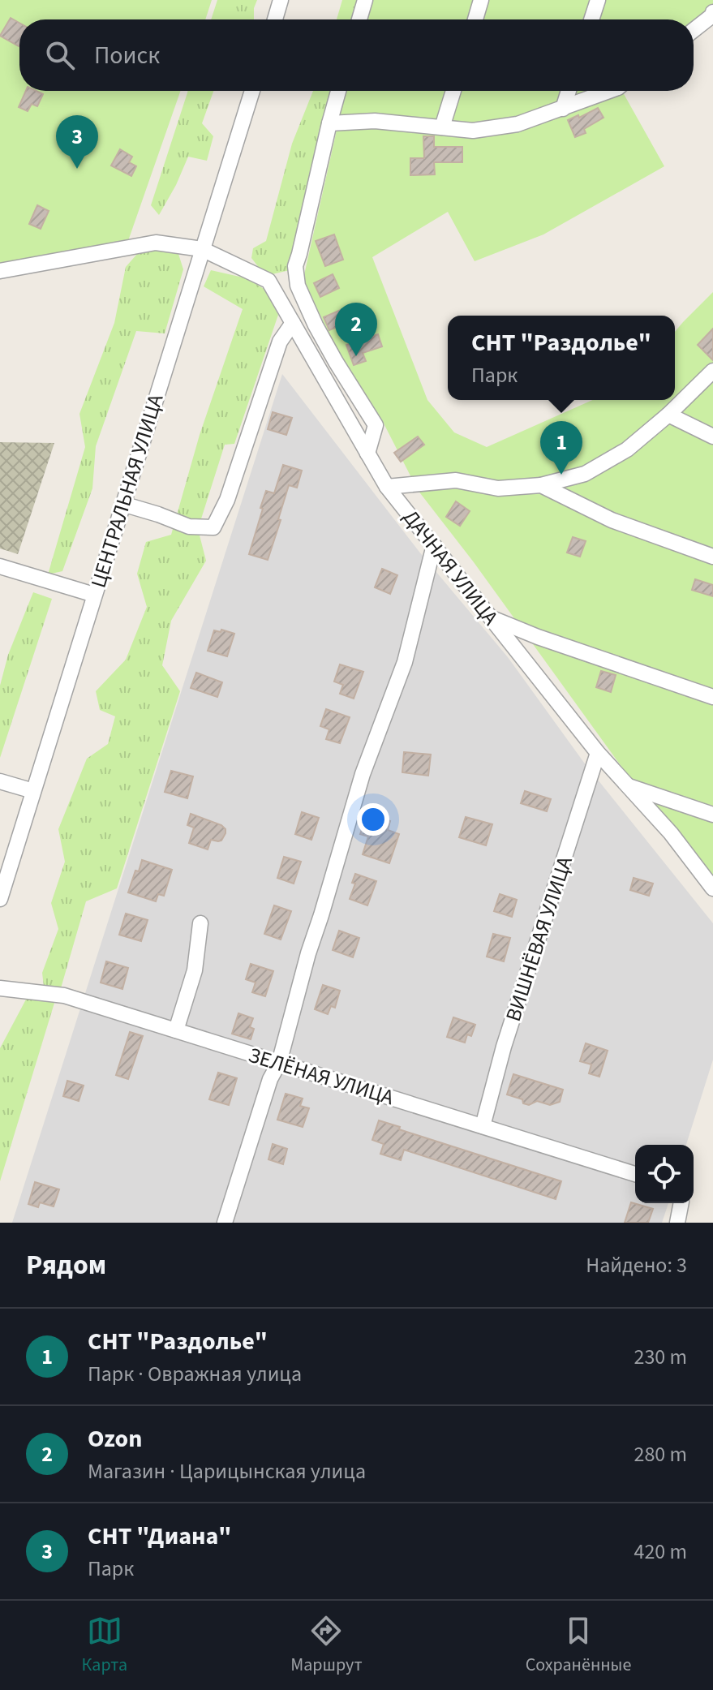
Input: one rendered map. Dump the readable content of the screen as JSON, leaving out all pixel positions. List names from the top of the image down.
{
  "streets": {
    "street": [
      "ЦЕНТРАЛЬНАЯ УЛИЦА",
      "ДАЧНАЯ УЛИЦА",
      "ВИШНЁВАЯ УЛИЦА",
      "ЗЕЛЁНАЯ УЛИЦА"
    ]
  },
  "crossings": [
    ["ЦЕНТРАЛЬНАЯ УЛИЦА", "ДАЧНАЯ УЛИЦА"],
    ["ДАЧНАЯ УЛИЦА", "ВИШНЁВАЯ УЛИЦА"],
    ["ВИШНЁВАЯ УЛИЦА", "ЗЕЛЁНАЯ УЛИЦА"]
  ],
  "page": {
    "search": "Поиск",
    "pins": ["3", "2", "1"],
    "popup": ["СНТ \"Раздолье\"", "Парк"],
    "heading": ["Рядом", "Найдено: 3"],
    "list": [
      {
        "mark": "1",
        "name": "СНТ \"Раздолье\"",
        "note": "Парк · Овражная улица",
        "value": "230 m"
      },
      {
        "mark": "2",
        "name": "Ozon",
        "note": "Магазин · Царицынская улица",
        "value": "280 m"
      },
      {
        "mark": "3",
        "name": "СНТ \"Диана\"",
        "note": "Парк",
        "value": "420 m"
      }
    ],
    "nav": ["Карта", "Маршрут", "Сохранённые"]
  }
}
